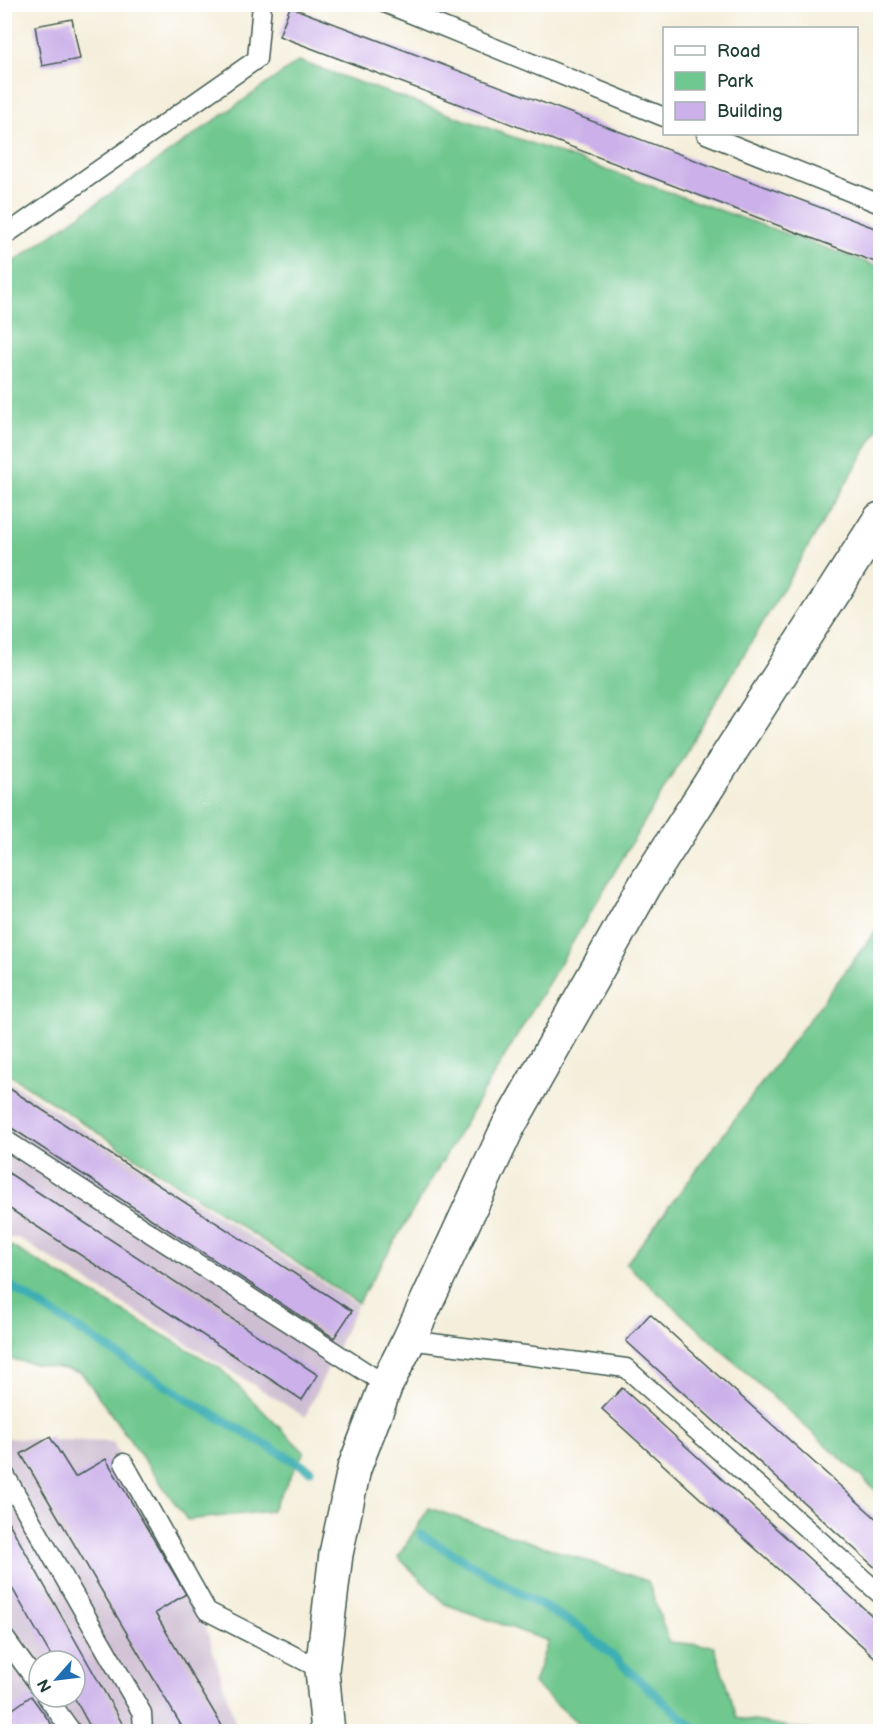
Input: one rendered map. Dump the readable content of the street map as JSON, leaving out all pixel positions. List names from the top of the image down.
{
  "legend": ["Road", "Park", "Building"],
  "north": "bottom left"
}
